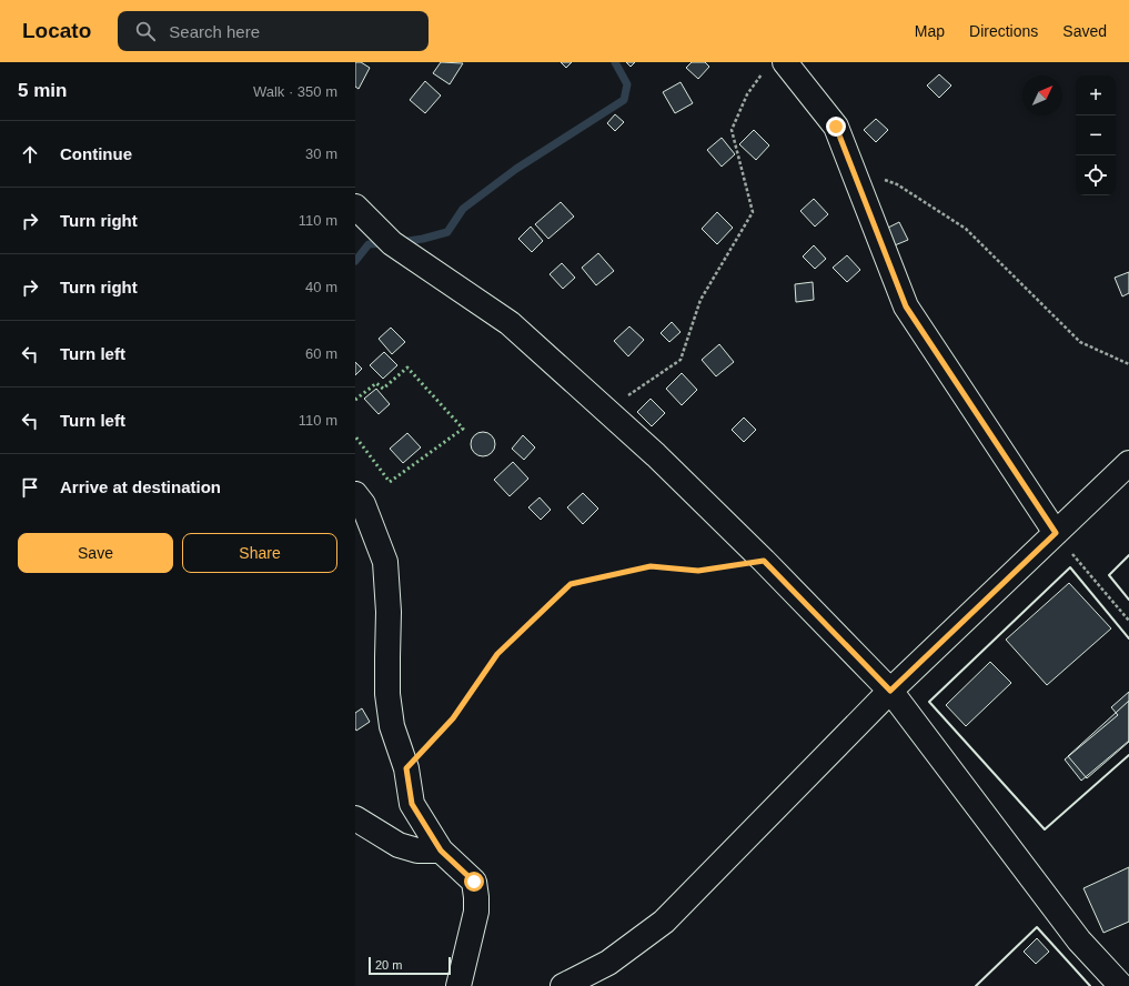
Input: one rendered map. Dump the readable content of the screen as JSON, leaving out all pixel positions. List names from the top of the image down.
{
  "scale_bar": "20 m",
  "north": "top right",
  "page": {
    "header": "Locato",
    "search": "Search here",
    "nav": ["Map", "Directions", "Saved"],
    "heading": ["5 min", "Walk · 350 m"],
    "map_buttons": ["+", "−"],
    "list": [
      ["Continue", "30 m"],
      ["Turn right", "110 m"],
      ["Turn right", "40 m"],
      ["Turn left", "60 m"],
      ["Turn left", "110 m"],
      "Arrive at destination"
    ],
    "buttons": ["Save", "Share"],
    "scale": "20 m"
  }
}
